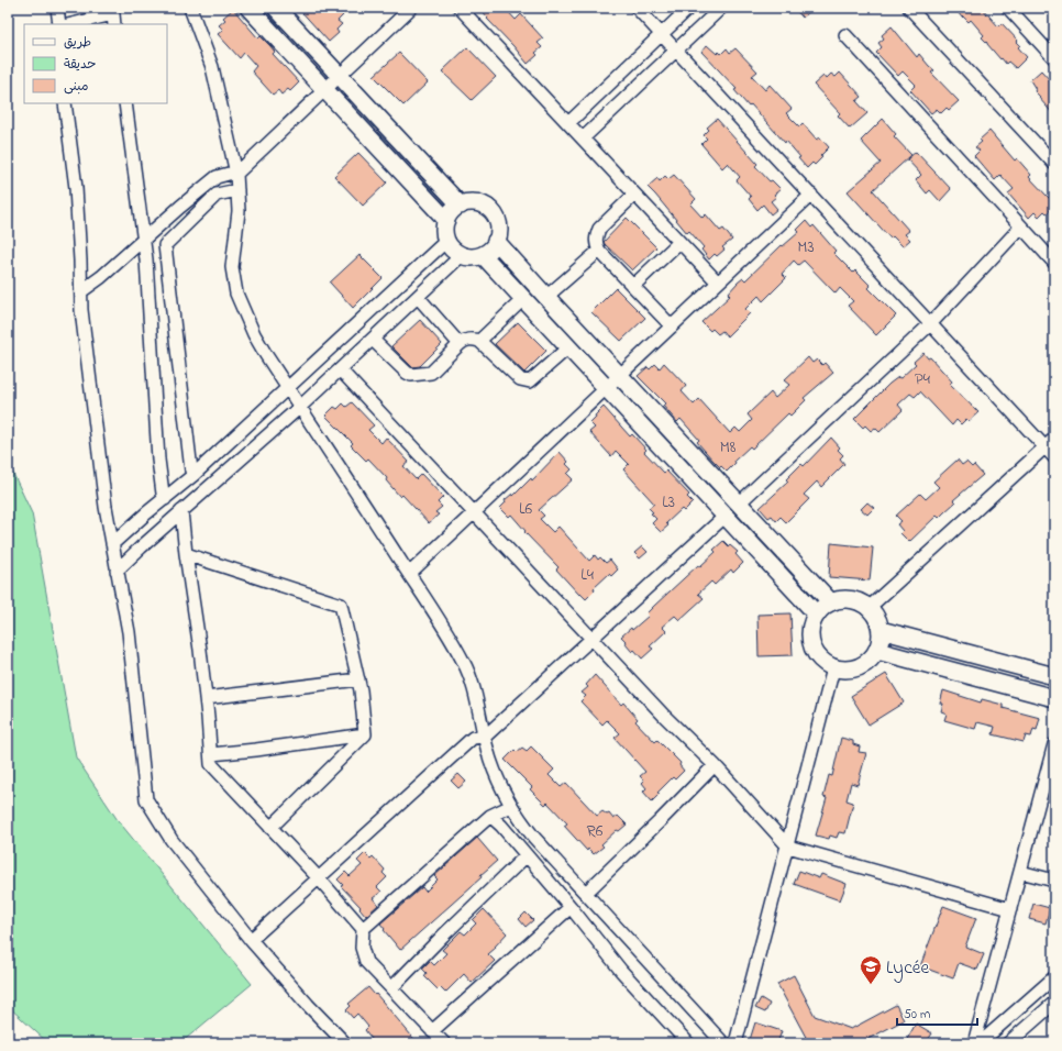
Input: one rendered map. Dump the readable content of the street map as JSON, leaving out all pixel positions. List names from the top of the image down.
{
  "places": {
    "school or university": ["Lycée"]
  },
  "house_numbers": [
    "M3",
    "P4",
    "M8",
    "L3",
    "L6",
    "L4",
    "R6"
  ],
  "legend": ["طريق", "حديقة", "مبنى"],
  "scale_bar": "50 m"
}
